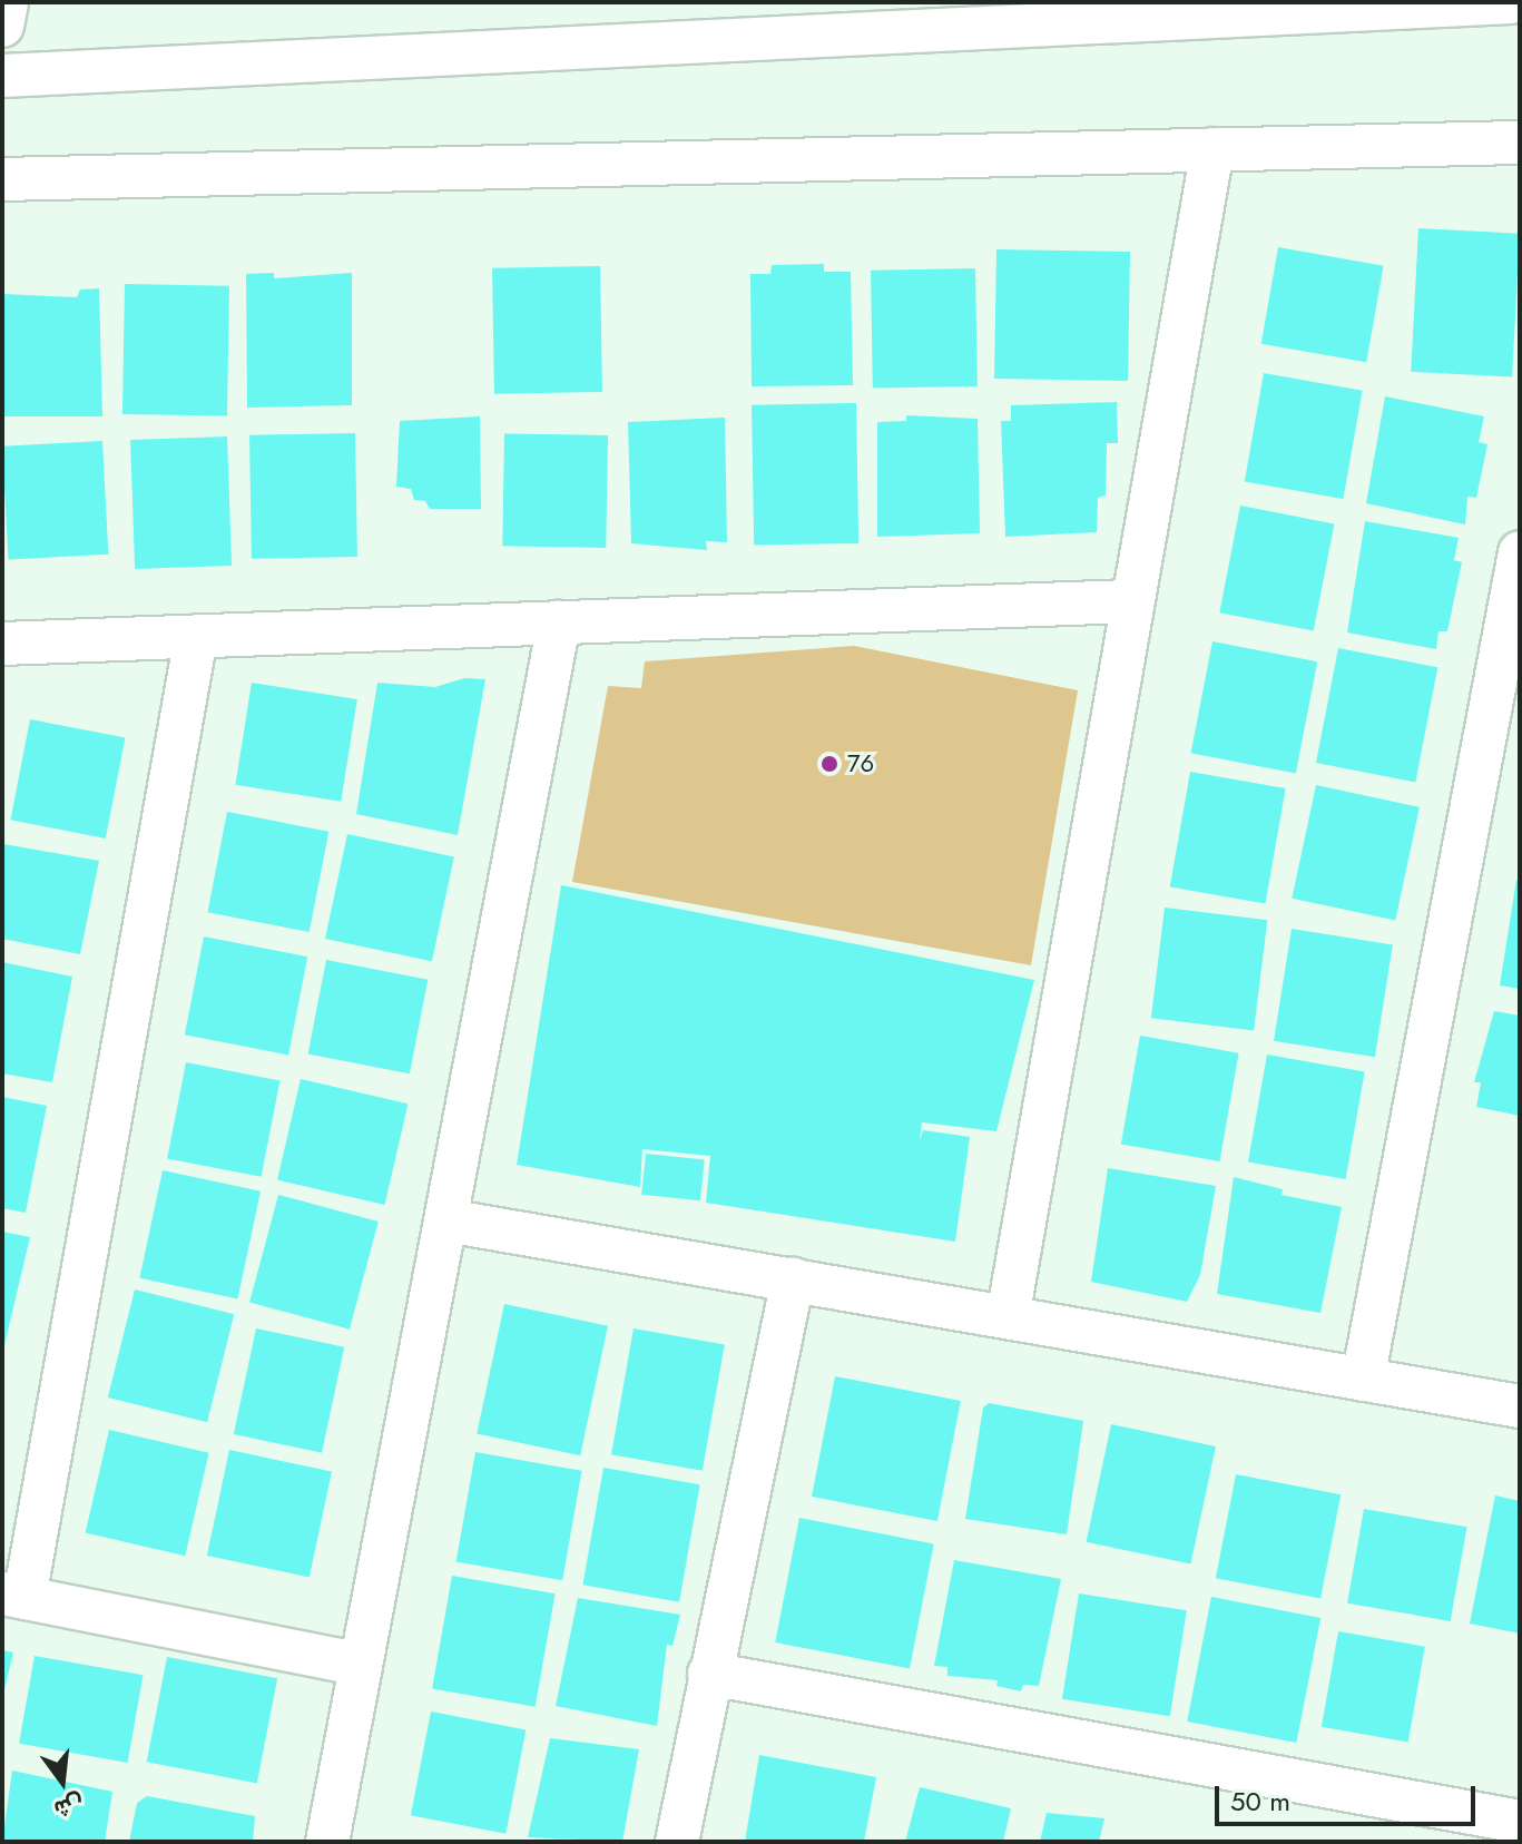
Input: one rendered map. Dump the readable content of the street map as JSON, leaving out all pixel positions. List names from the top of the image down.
{
  "places": ["76"],
  "scale_bar": "50 m",
  "north": "bottom"
}
